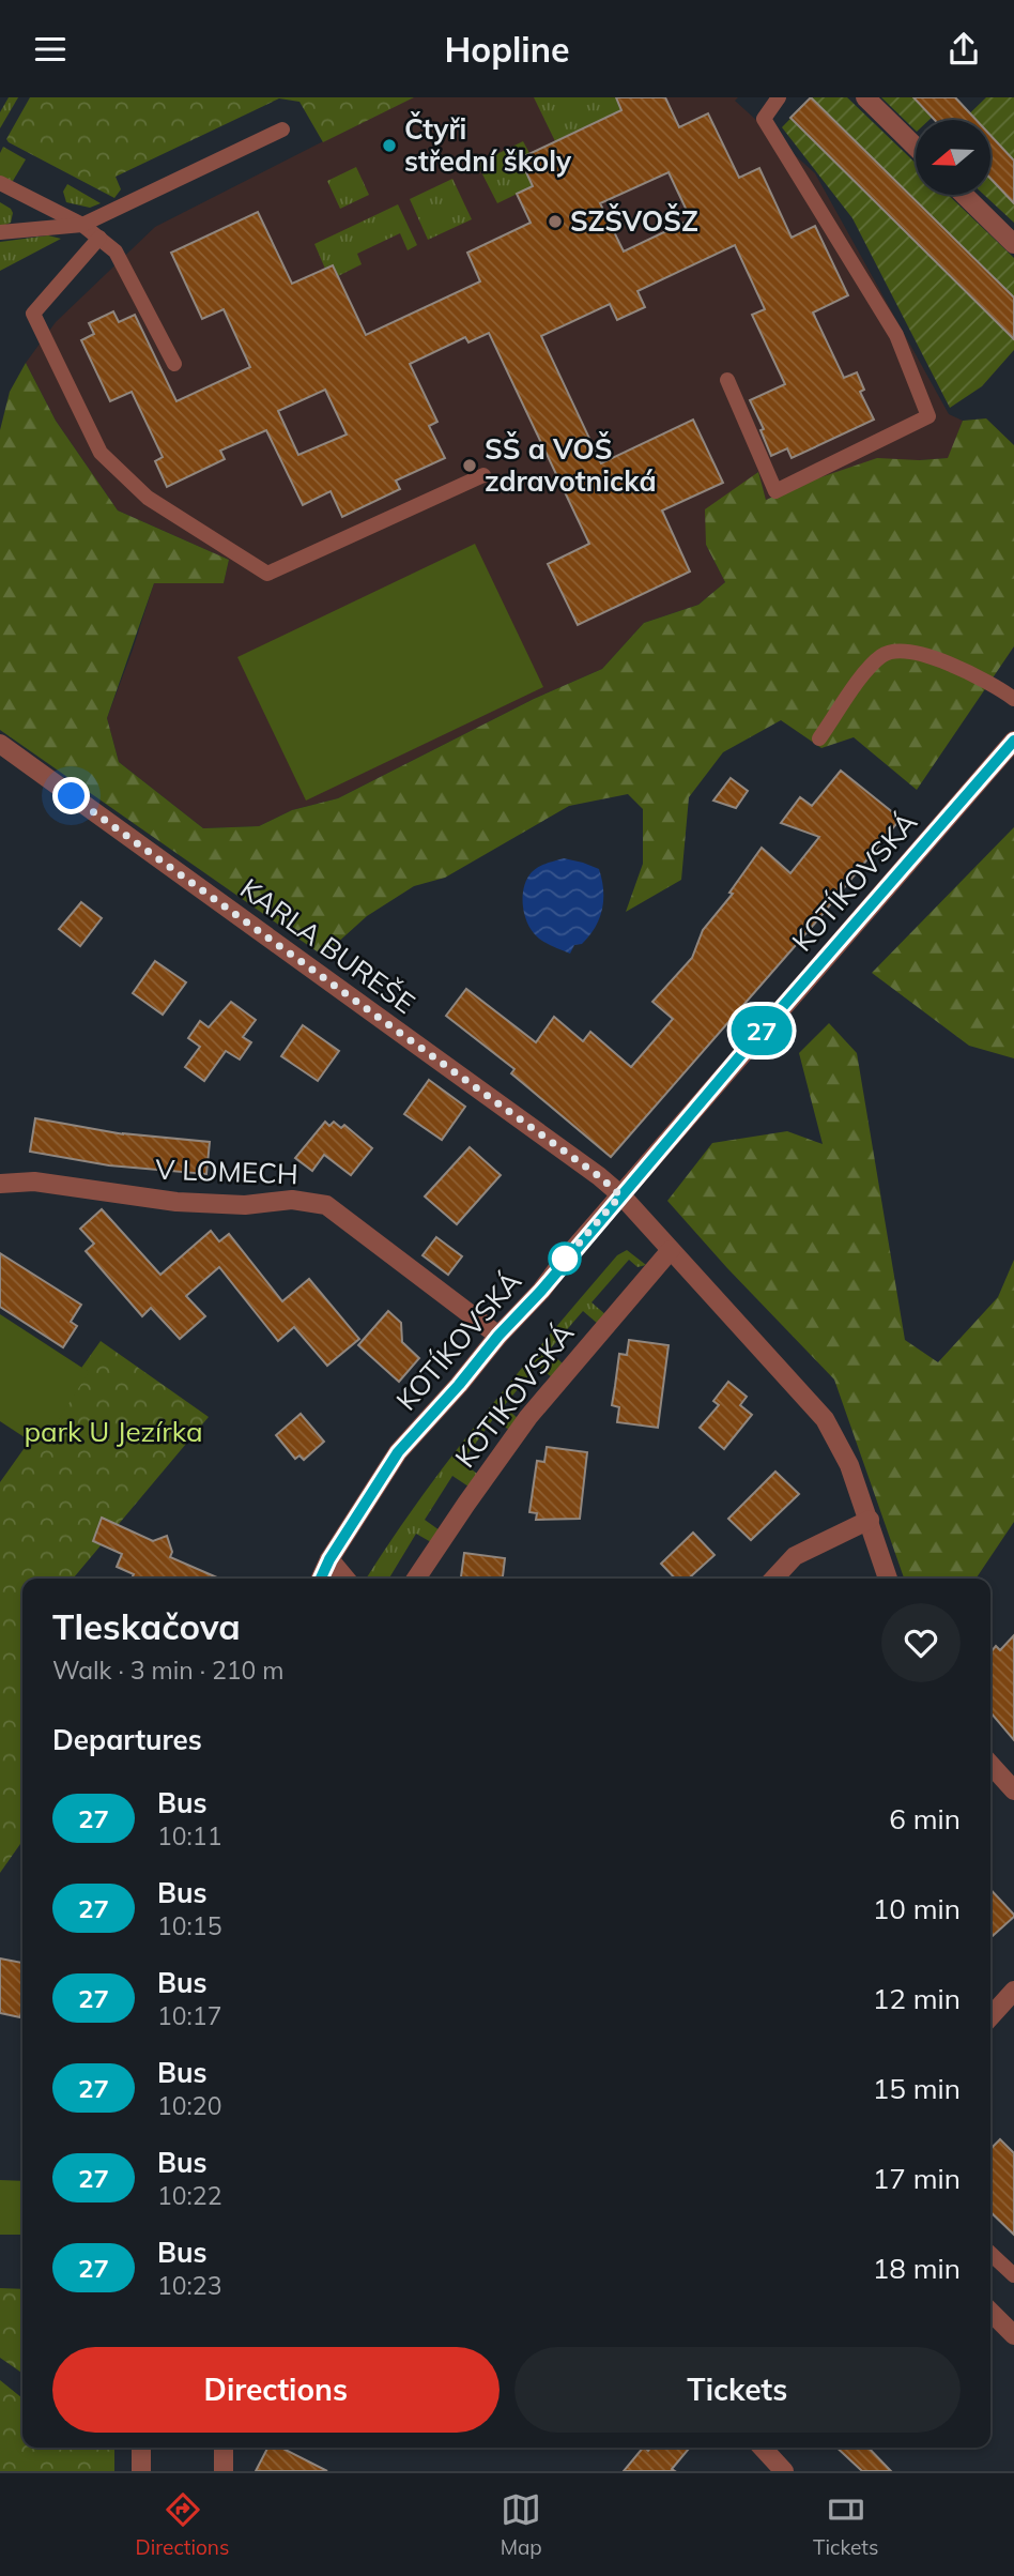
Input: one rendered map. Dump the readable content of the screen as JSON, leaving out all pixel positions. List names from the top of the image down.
{
  "streets": {
    "street": [
      "KOTÍKOVSKÁ",
      "KARLA BUREŠE",
      "V LOMECH",
      "KOTIKOVSKÁ"
    ]
  },
  "crossings": [
    ["KOTÍKOVSKÁ", "KARLA BUREŠE"],
    ["KOTÍKOVSKÁ", "V LOMECH"],
    ["KARLA BUREŠE", "KOTIKOVSKÁ"]
  ],
  "parks": ["park U Jezírka"],
  "places": ["Čtyři střední školy", "SZŠVOŠZ", "SŠ a VOŠ zdravotnická"],
  "lines": ["bus line 27"],
  "north": "left",
  "page": {
    "header": "Hopline",
    "on_map": "27",
    "heading": [
      ["Tleskačova", "Walk · 3 min · 210 m"],
      "Departures"
    ],
    "list": [
      {
        "mark": "27",
        "name": "Bus",
        "note": "10:11",
        "value": "6 min"
      },
      {
        "mark": "27",
        "name": "Bus",
        "note": "10:15",
        "value": "10 min"
      },
      {
        "mark": "27",
        "name": "Bus",
        "note": "10:17",
        "value": "12 min"
      },
      {
        "mark": "27",
        "name": "Bus",
        "note": "10:20",
        "value": "15 min"
      },
      {
        "mark": "27",
        "name": "Bus",
        "note": "10:22",
        "value": "17 min"
      },
      {
        "mark": "27",
        "name": "Bus",
        "note": "10:23",
        "value": "18 min"
      }
    ],
    "buttons": ["Directions", "Tickets"],
    "tabs": ["Directions", "Map", "Tickets"]
  }
}
